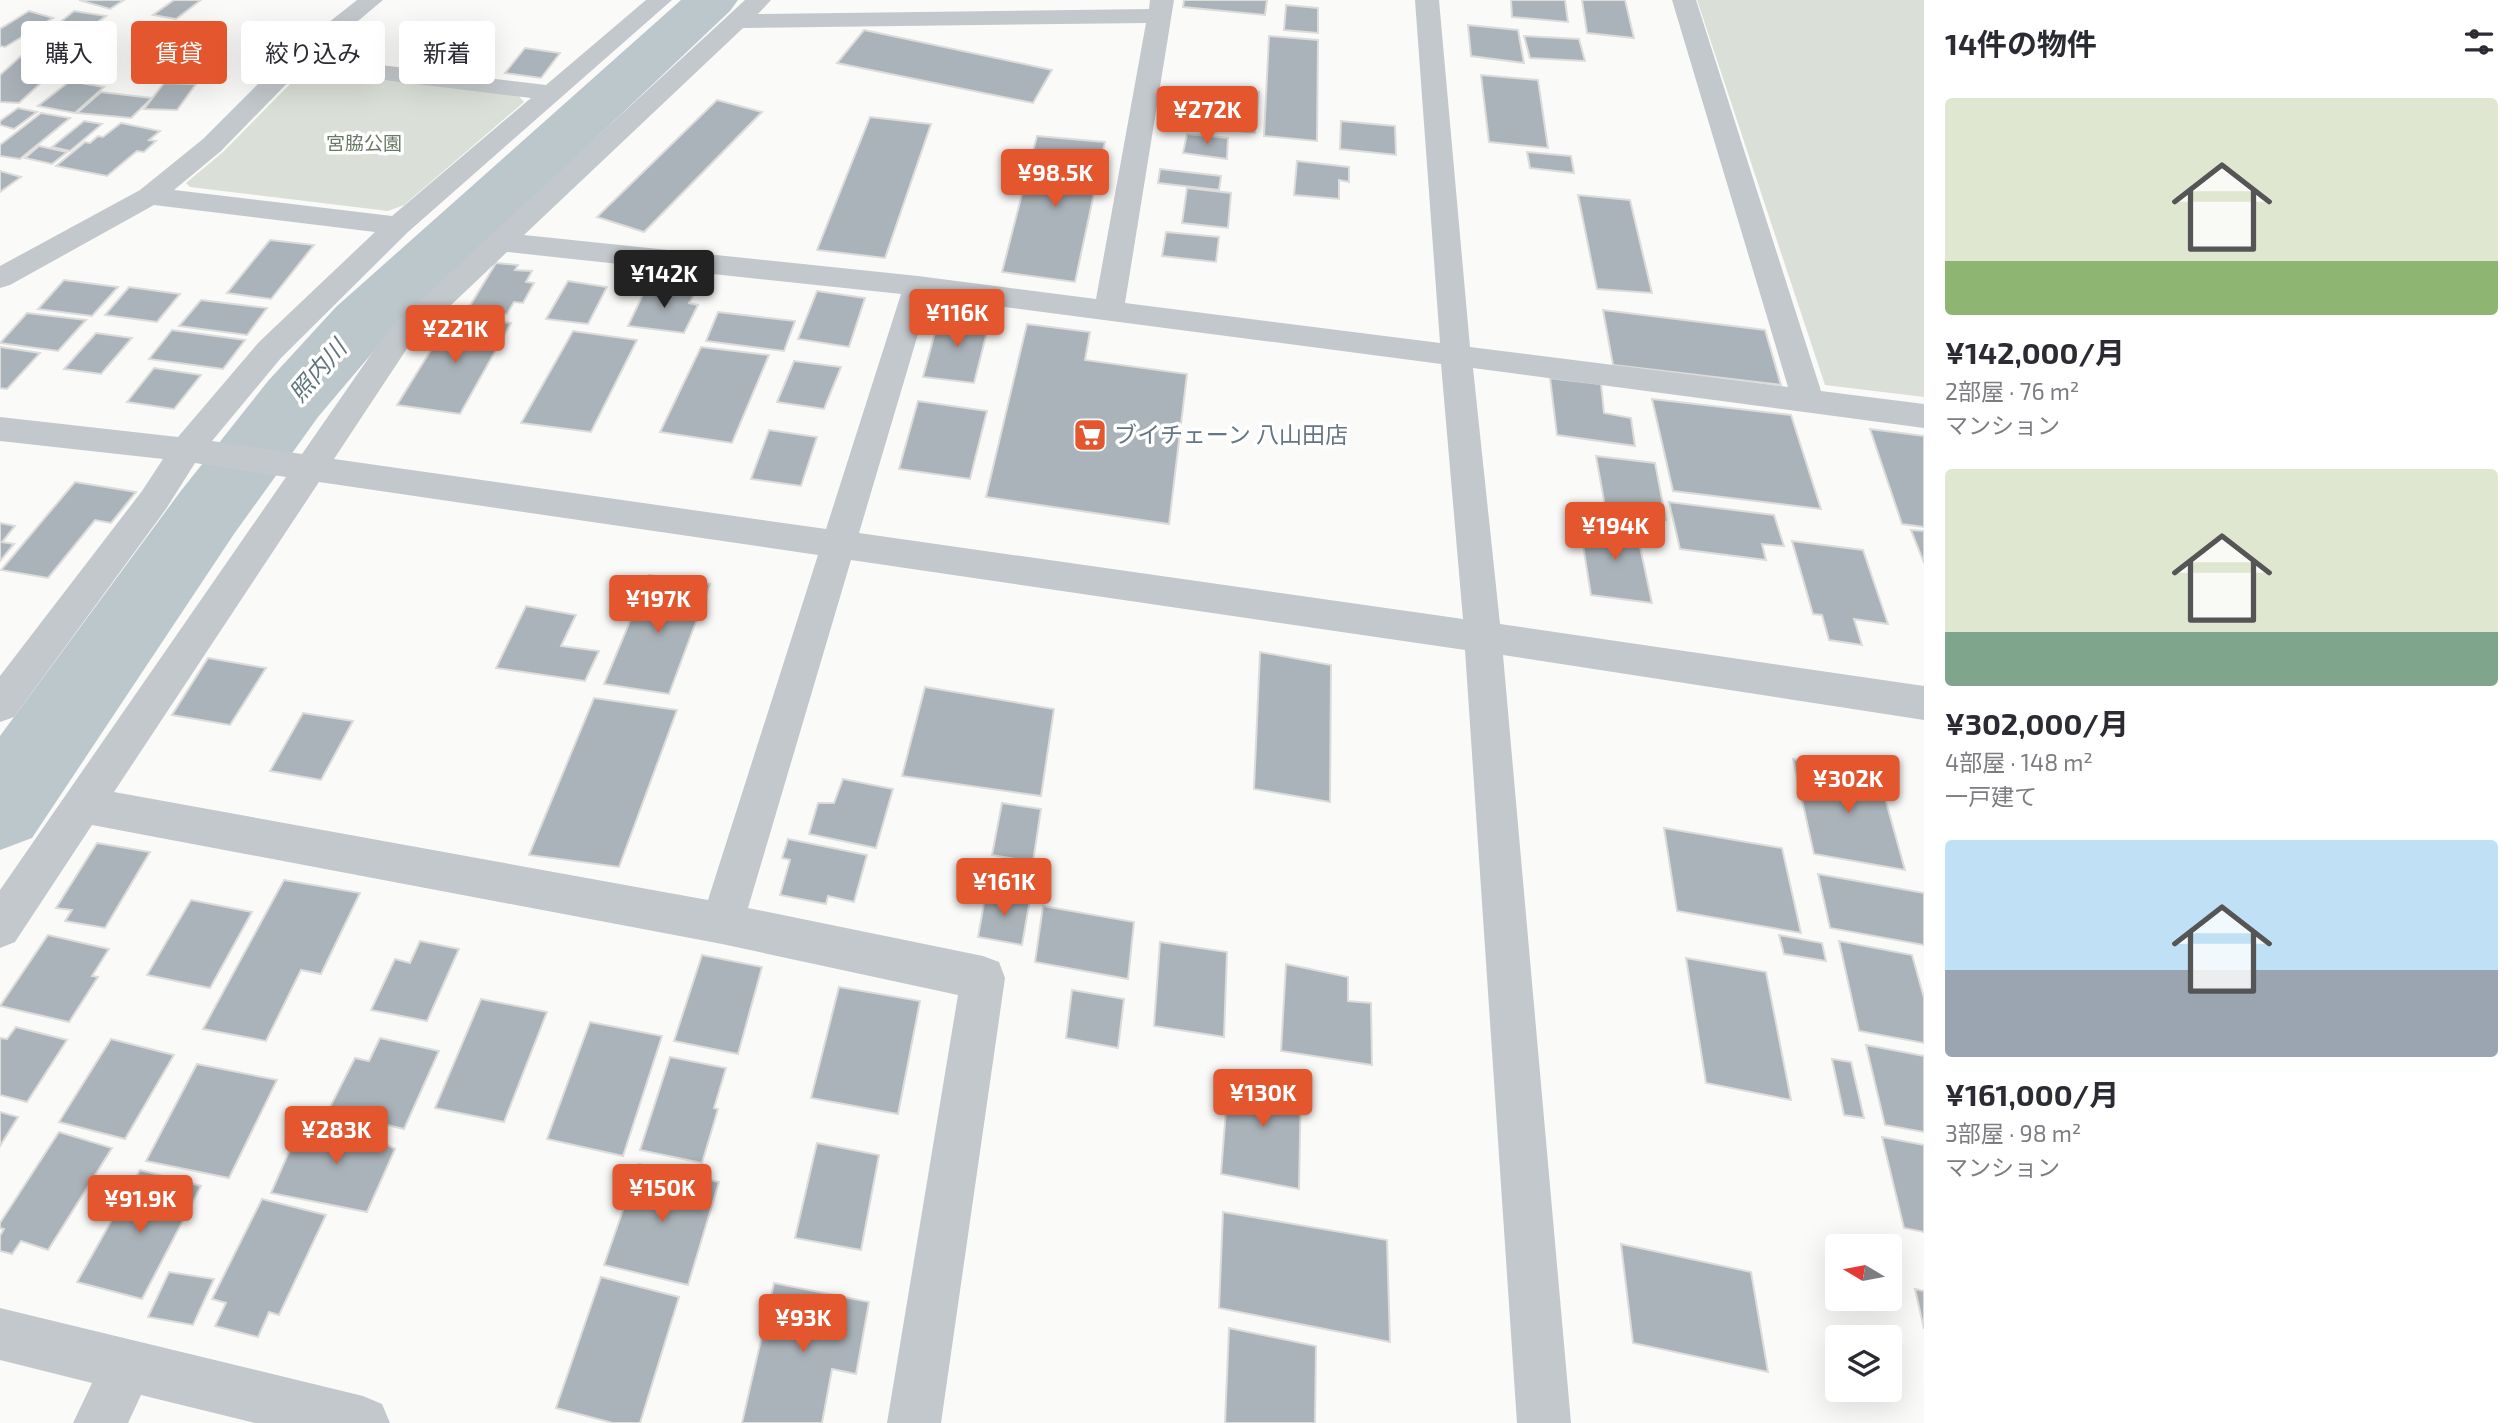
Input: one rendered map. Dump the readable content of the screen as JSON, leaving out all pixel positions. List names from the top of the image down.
{
  "water": ["照内川"],
  "parks": ["宮脇公園"],
  "places": {
    "supermarket": ["ブイチェーン 八山田店"]
  },
  "north": "left",
  "page": {
    "heading": "14件の物件",
    "chip": [
      "購入",
      "賃貸",
      "絞り込み",
      "新着"
    ],
    "list": [
      {
        "name": "¥142,000/月",
        "note": "2部屋 · 76 m² · マンション"
      },
      {
        "name": "¥302,000/月",
        "note": "4部屋 · 148 m² · 一戸建て"
      },
      {
        "name": "¥161,000/月",
        "note": "3部屋 · 98 m² · マンション"
      }
    ],
    "price": [
      "¥272K",
      "¥98.5K",
      "¥142K",
      "¥116K",
      "¥221K",
      "¥194K",
      "¥197K",
      "¥302K",
      "¥161K",
      "¥130K",
      "¥283K",
      "¥150K",
      "¥91.9K",
      "¥93K"
    ]
  }
}
